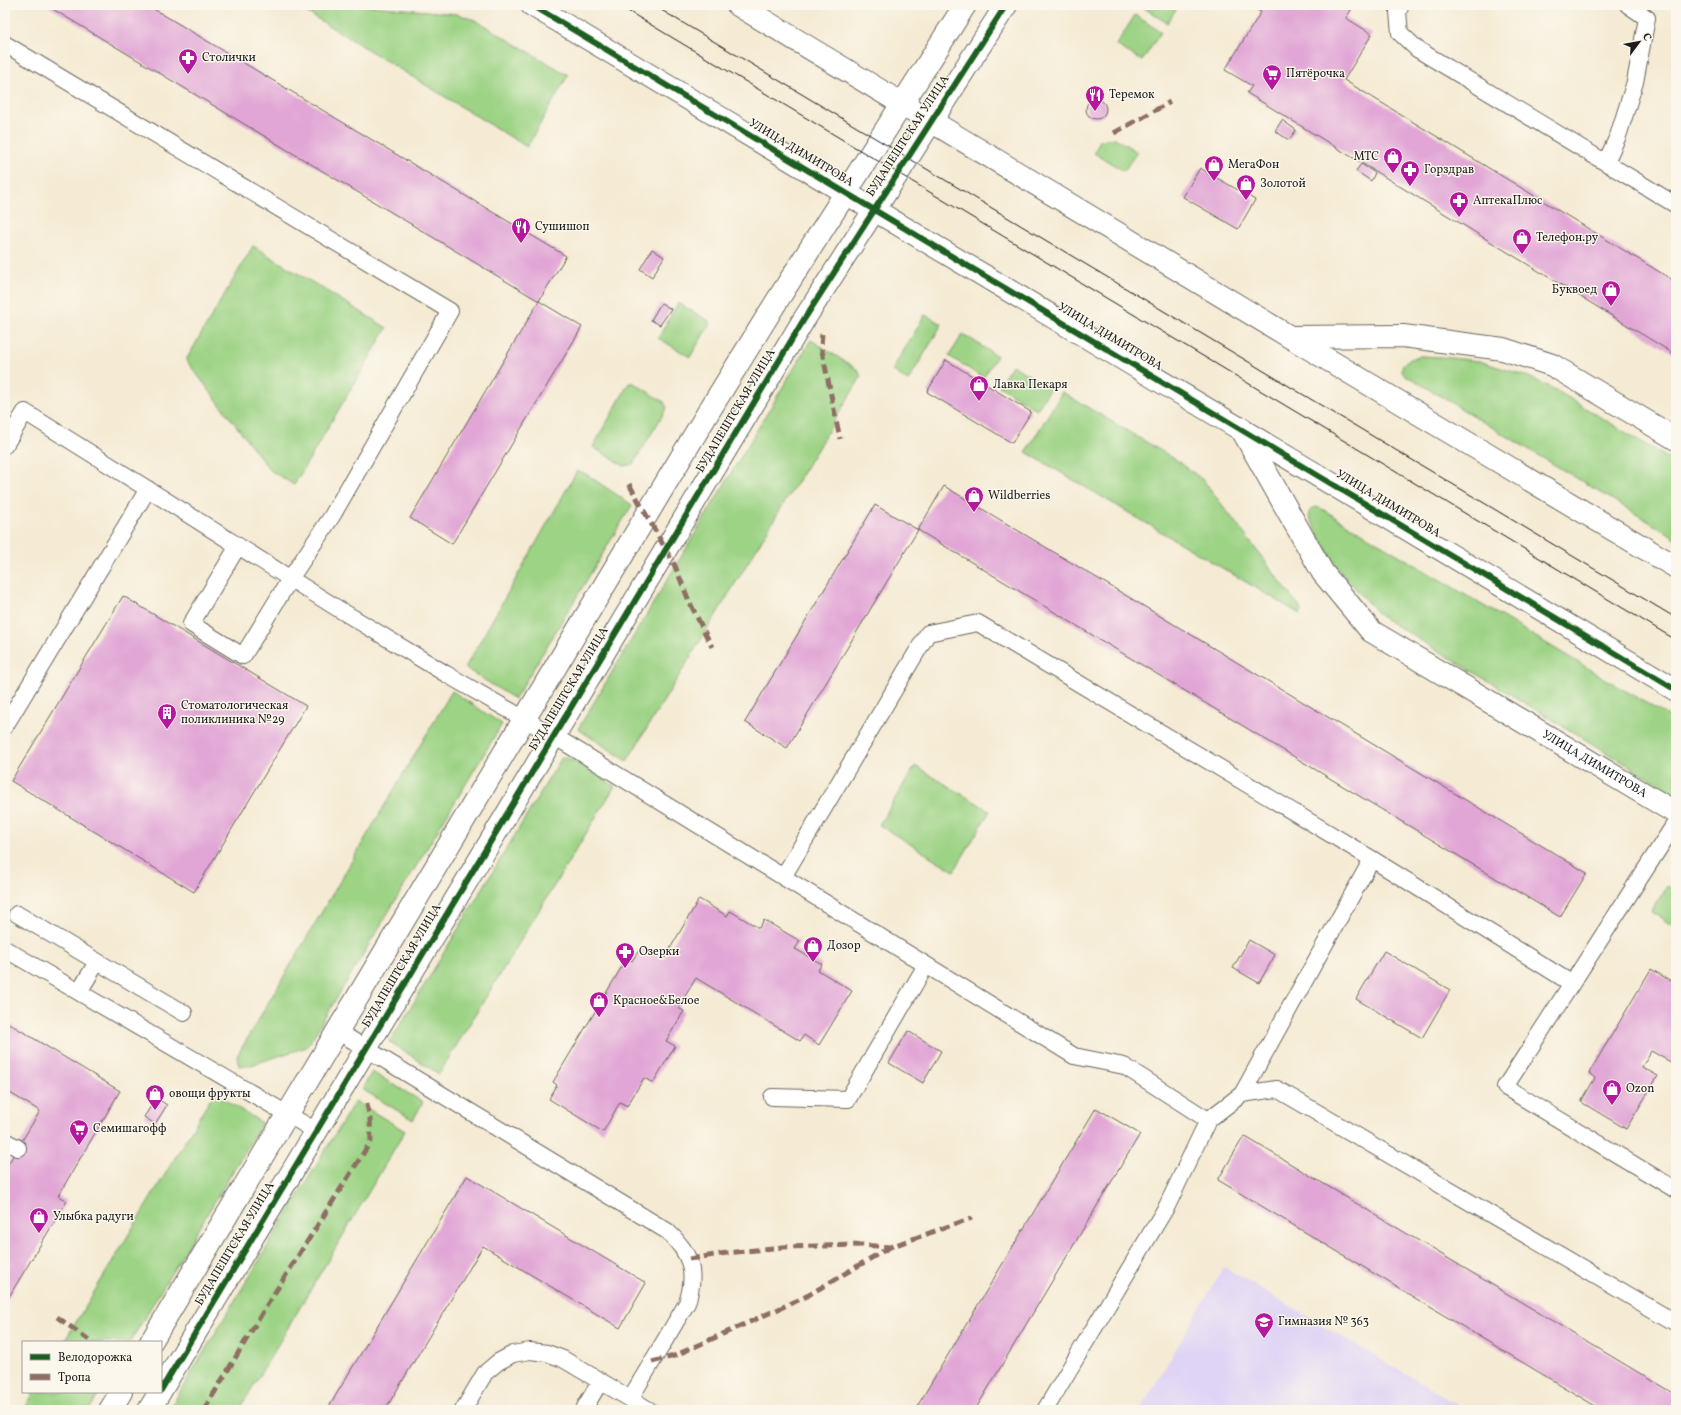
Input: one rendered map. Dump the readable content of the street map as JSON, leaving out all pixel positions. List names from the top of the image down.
{
  "streets": {
    "street": ["БУДАПЕШТСКАЯ УЛИЦА", "УЛИЦА ДИМИТРОВА"]
  },
  "crossings": [
    ["БУДАПЕШТСКАЯ УЛИЦА", "УЛИЦА ДИМИТРОВА"]
  ],
  "places": {
    "pharmacy": [
      "Столички",
      "Горздрав",
      "АптекаПлюс",
      "Озерки"
    ],
    "supermarket": ["Пятёрочка", "Семишагофф"],
    "restaurant": ["Теремок", "Сушишоп"],
    "shop": [
      "МТС",
      "МегаФон",
      "Золотой",
      "Телефон.ру",
      "Буквоед",
      "Лавка Пекаря",
      "Wildberries",
      "Дозор",
      "Красное&Белое",
      "Ozon",
      "овощи фрукты",
      "Улыбка радуги"
    ],
    "building": ["Стоматологическая поликлиника №29"],
    "school or university": ["Гимназия № 363"]
  },
  "legend": ["Велодорожка", "Тропа"],
  "north": "top right"
}
